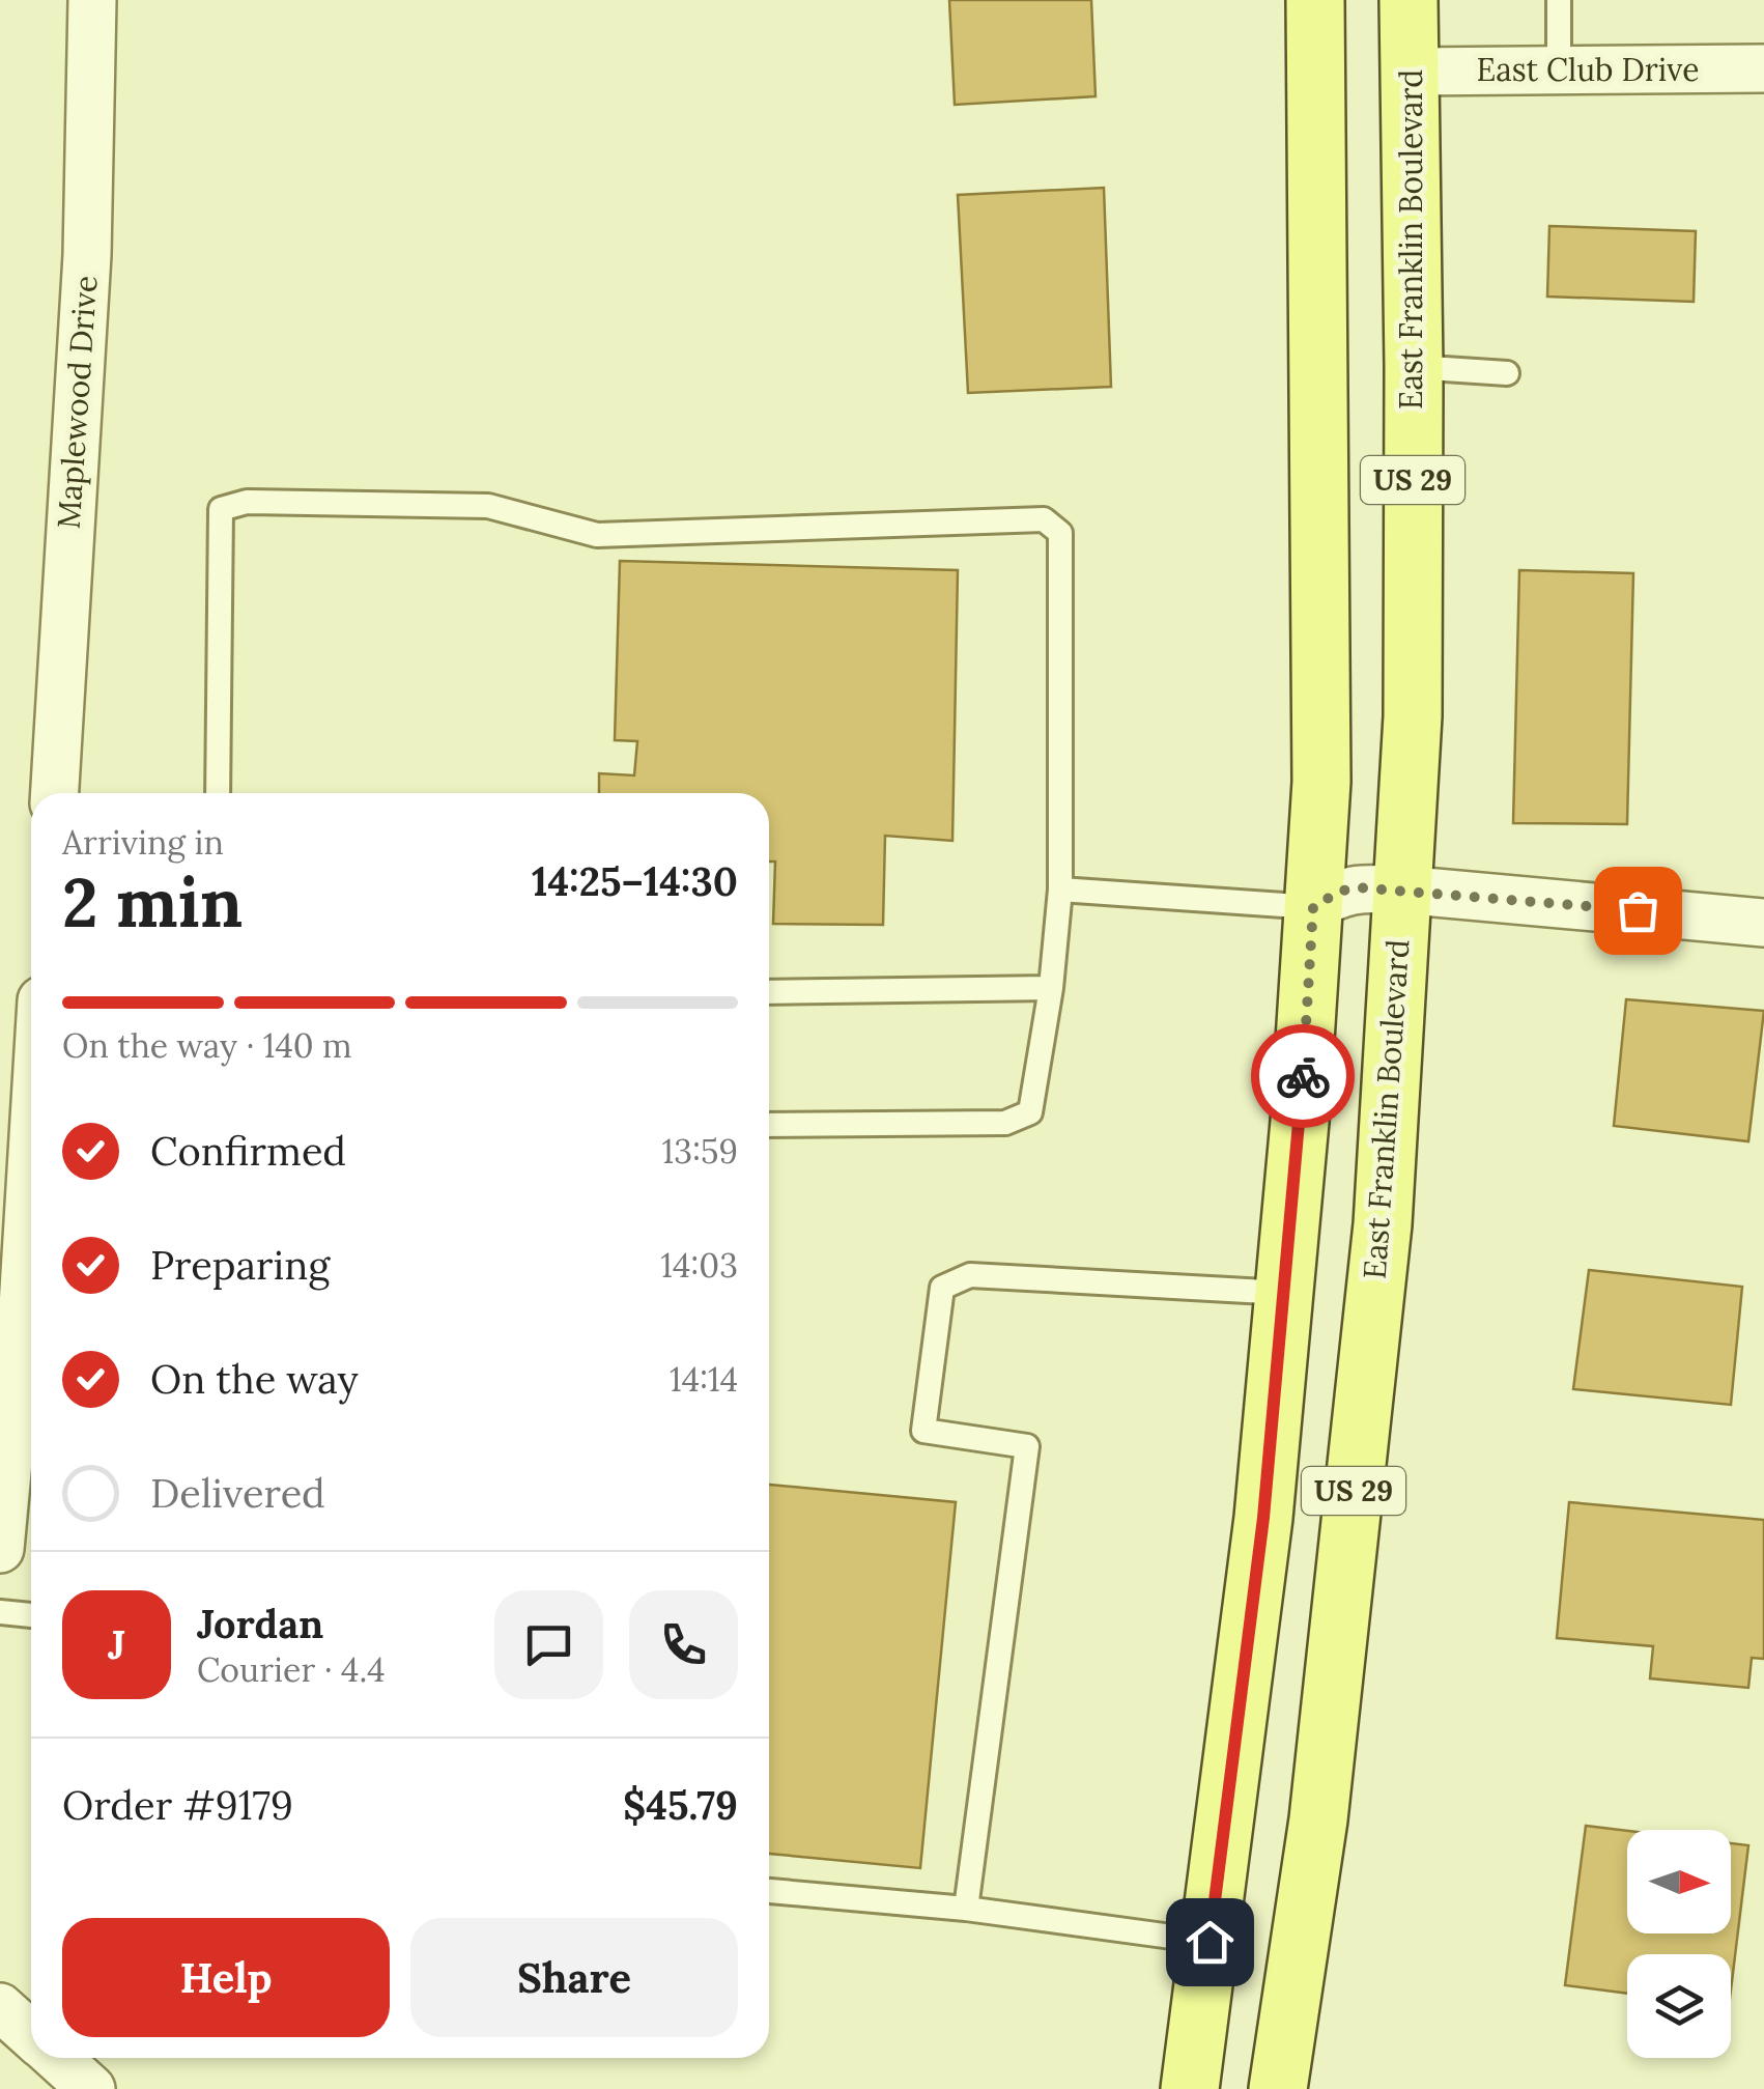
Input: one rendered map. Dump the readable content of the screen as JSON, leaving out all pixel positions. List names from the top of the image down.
{
  "streets": {
    "main road": ["East Franklin Boulevard", "US 29"],
    "street": ["East Club Drive", "Maplewood Drive"]
  },
  "crossings": [
    ["East Club Drive", "East Franklin Boulevard"]
  ],
  "north": "right",
  "page": {
    "heading": ["2 min", "Arriving in", "14:25–14:30"],
    "panel": [
      "Jordan",
      "Courier · 4.4",
      "Order #9179",
      "$45.79"
    ],
    "bar": "On the way · 140 m",
    "list": [
      ["Confirmed", "13:59"],
      ["Preparing", "14:03"],
      ["On the way", "14:14"],
      "Delivered"
    ],
    "round": "J",
    "buttons": ["Help", "Share"]
  }
}
